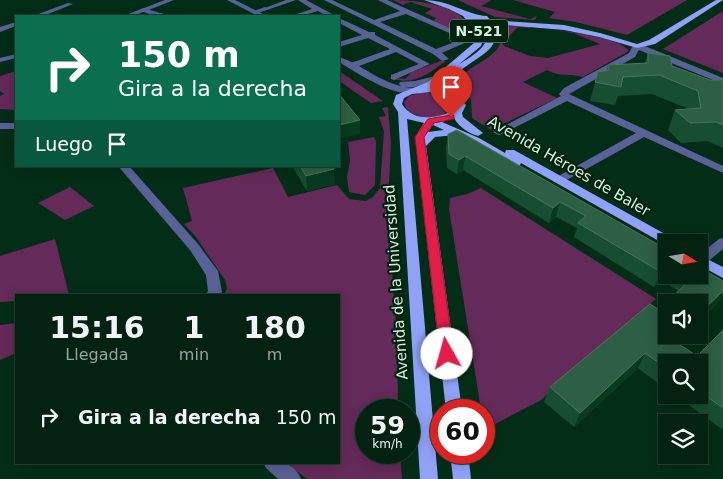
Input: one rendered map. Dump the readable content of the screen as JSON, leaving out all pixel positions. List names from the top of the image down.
{
  "streets": {
    "main road": ["N-521", "Avenida Héroes de Baler", "Avenida de la Universidad"]
  },
  "crossings": [
    ["Avenida Héroes de Baler", "Avenida de la Universidad"]
  ],
  "north": "right",
  "page": {
    "turn": ["150 m", "Gira a la derecha"],
    "then": "Luego",
    "eta": [
      "15:16",
      "Llegada",
      "1",
      "min",
      "180",
      "m"
    ],
    "list": [
      {
        "name": "Gira a la derecha",
        "value": "150 m"
      }
    ],
    "speed": "59 km/h",
    "limit": "60"
  }
}
